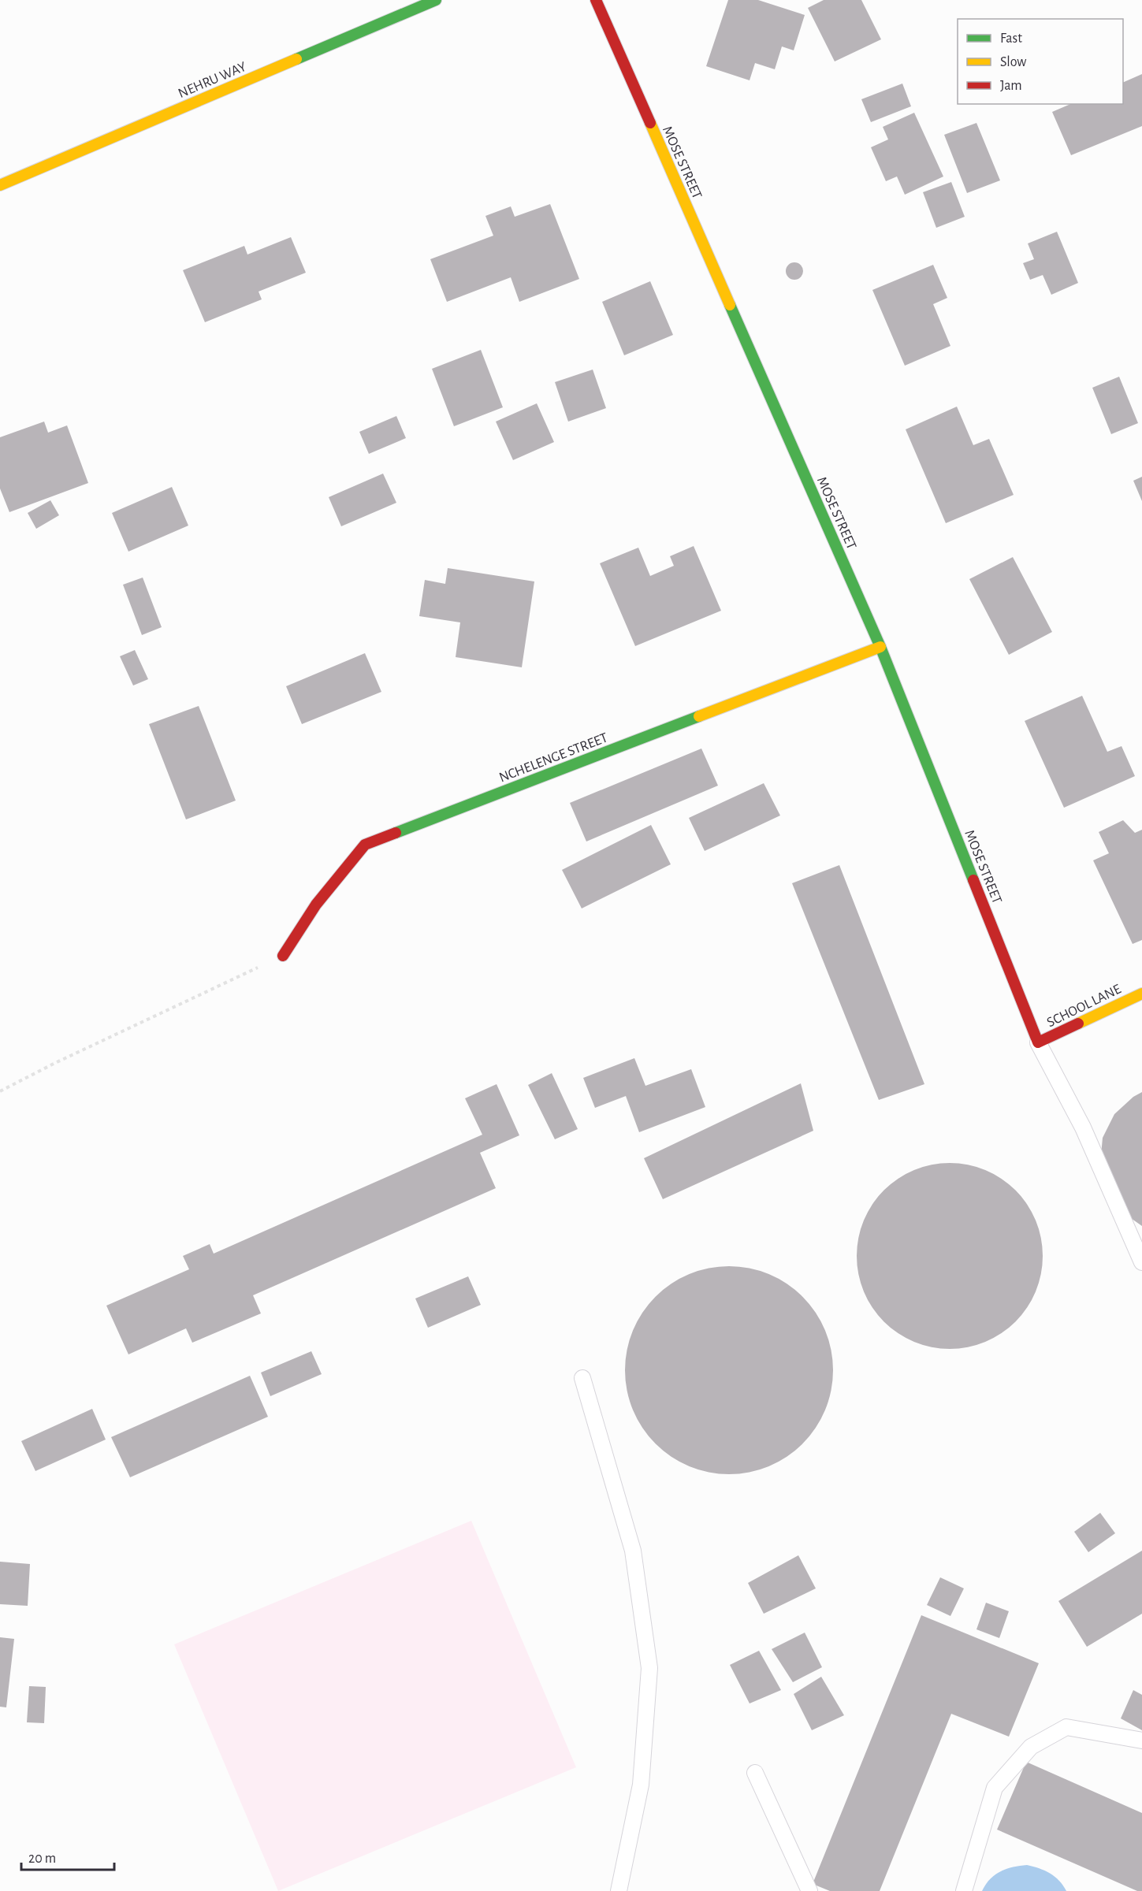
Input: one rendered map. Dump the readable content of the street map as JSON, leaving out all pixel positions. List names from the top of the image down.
{
  "streets": {
    "street": [
      "NEHRU WAY",
      "MOSE STREET",
      "NCHELENGE STREET",
      "SCHOOL LANE"
    ]
  },
  "crossings": [
    ["MOSE STREET", "NCHELENGE STREET"],
    ["MOSE STREET", "SCHOOL LANE"]
  ],
  "legend": ["Fast", "Slow", "Jam"],
  "scale_bar": "20 m"
}
